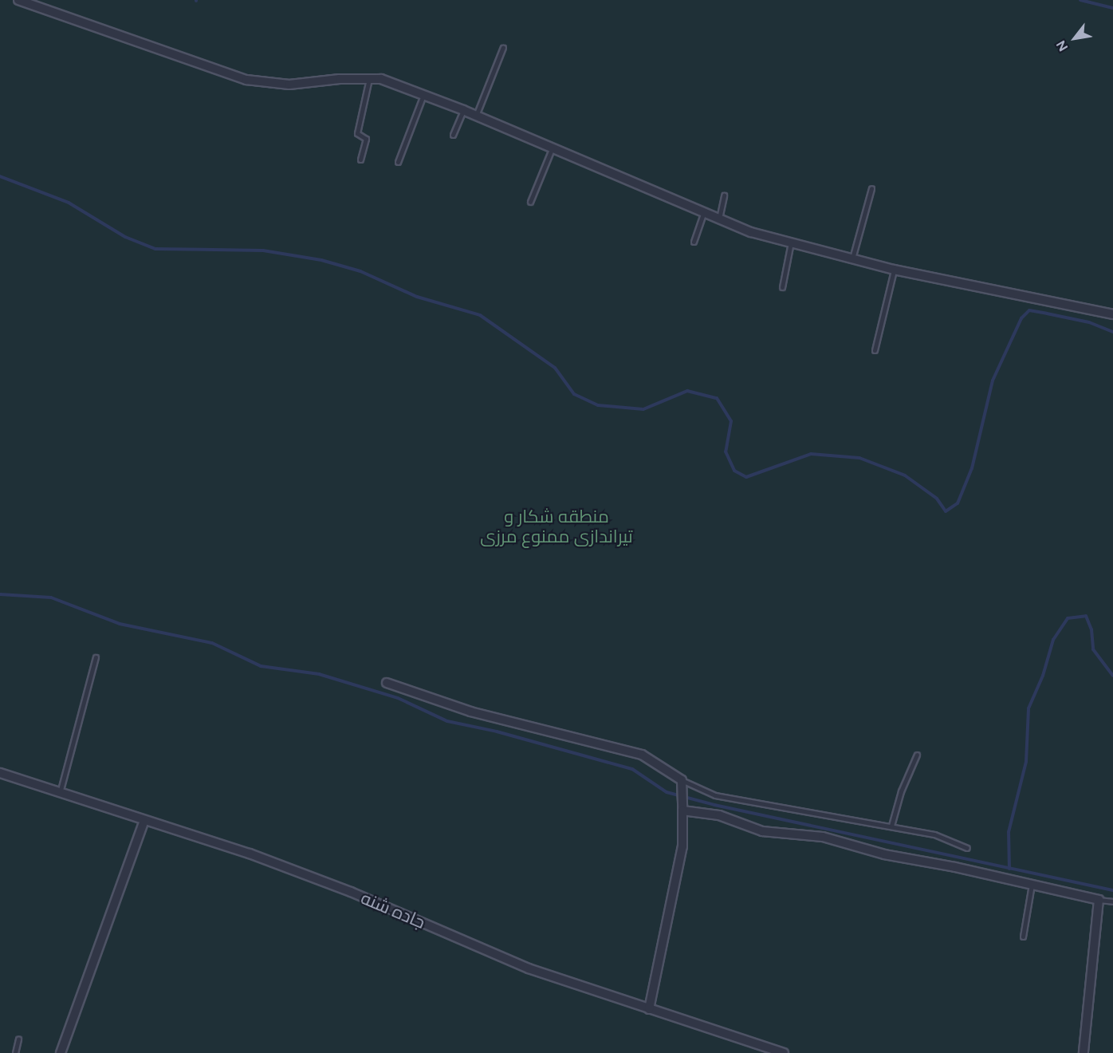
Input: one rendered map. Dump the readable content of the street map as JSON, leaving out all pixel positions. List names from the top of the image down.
{
  "streets": {
    "street": ["جاده شنه"]
  },
  "parks": ["منطقه شکار و تیراندازی ممنوع مرزی"],
  "north": "bottom left"
}
